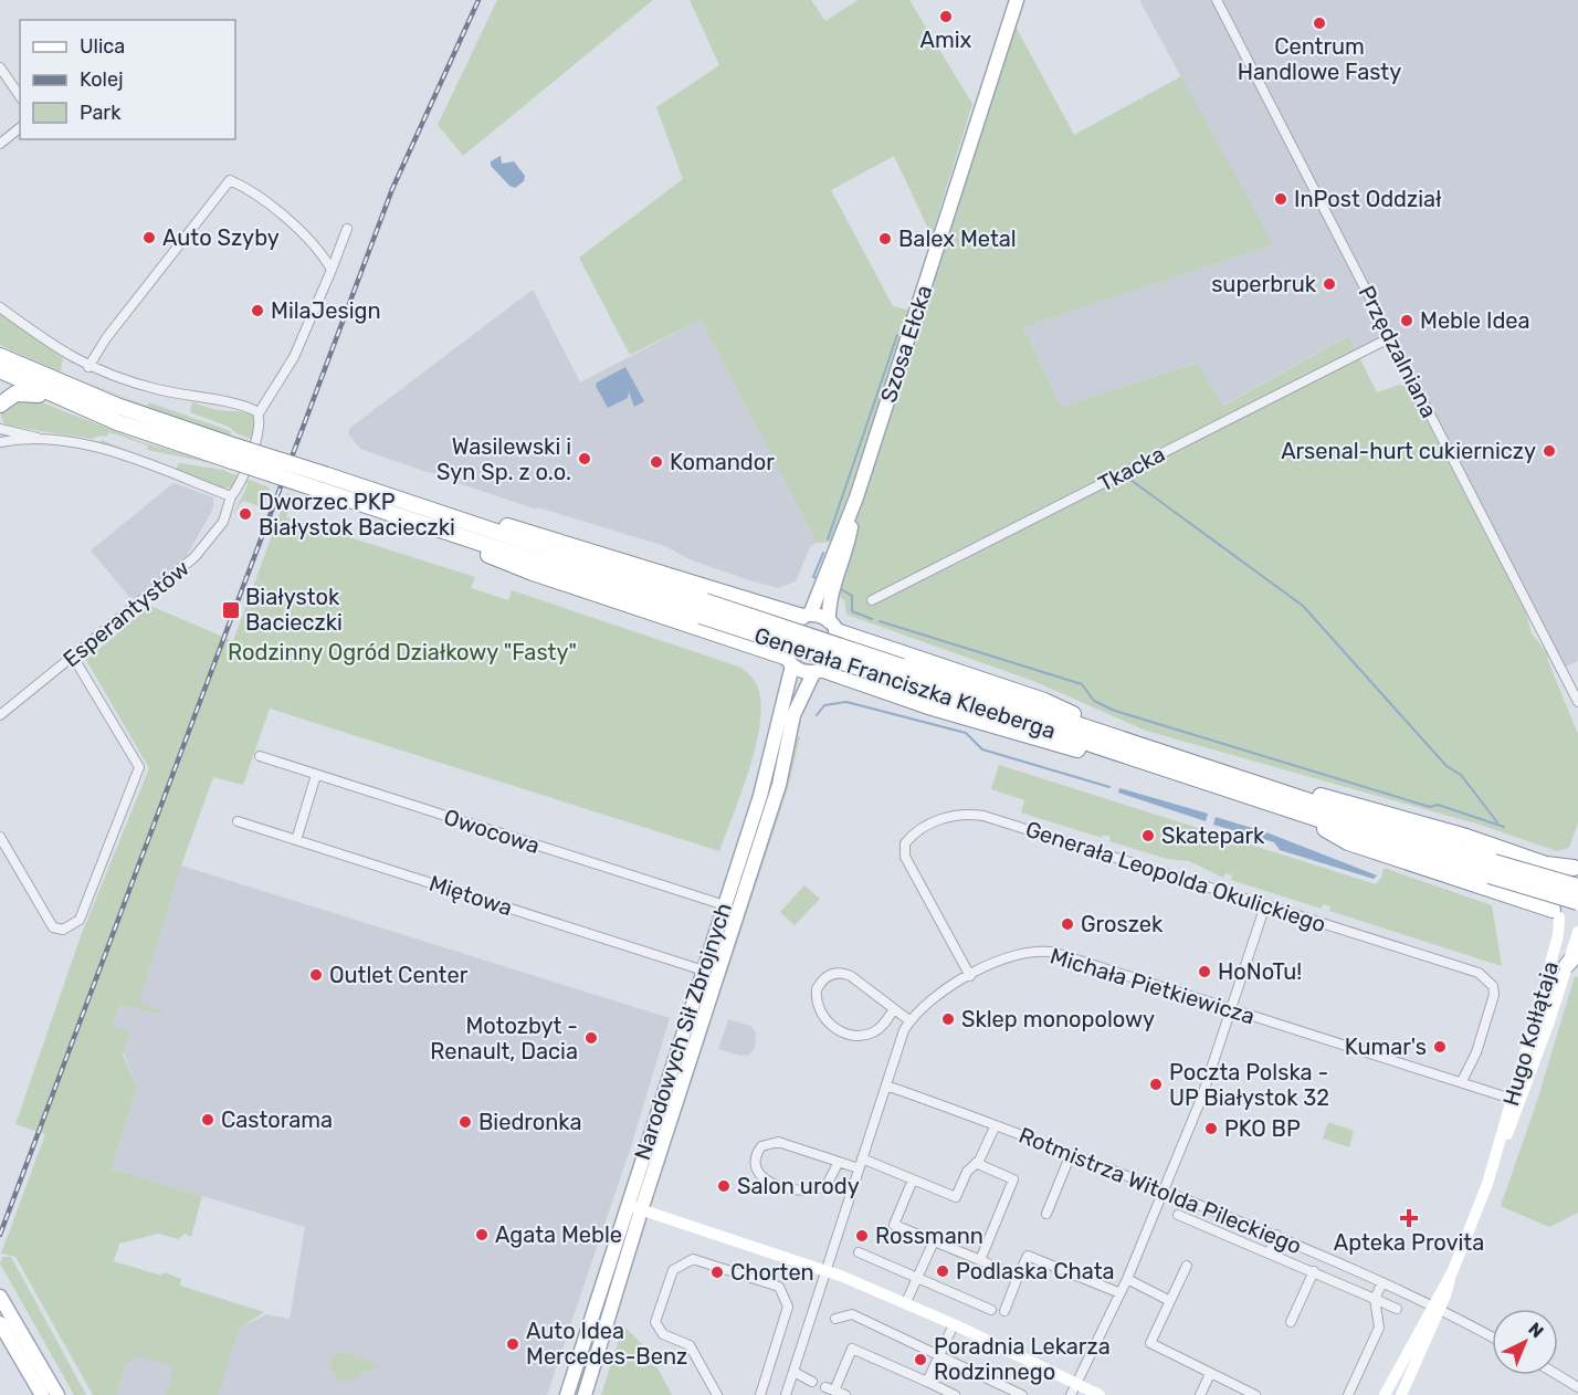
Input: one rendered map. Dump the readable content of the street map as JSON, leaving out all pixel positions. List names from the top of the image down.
{
  "streets": {
    "highway": ["Generała Franciszka Kleeberga"],
    "main road": ["Szosa Ełcka", "Narodowych Sił Zbrojnych"],
    "street": [
      "Przędzalniana",
      "Tkacka",
      "Esperantystów",
      "Owocowa",
      "Generała Leopolda Okulickiego",
      "Miętowa",
      "Michała Pietkiewicza",
      "Hugo Kołłątaja",
      "Rotmistrza Witolda Pileckiego"
    ]
  },
  "crossings": [
    ["Szosa Ełcka", "Narodowych Sił Zbrojnych"],
    ["Przędzalniana", "Tkacka"],
    ["Owocowa", "Narodowych Sił Zbrojnych"],
    ["Generała Leopolda Okulickiego", "Michała Pietkiewicza"],
    ["Miętowa", "Narodowych Sił Zbrojnych"],
    ["Michała Pietkiewicza", "Hugo Kołłątaja"],
    ["Michała Pietkiewicza", "Rotmistrza Witolda Pileckiego"],
    ["Hugo Kołłątaja", "Rotmistrza Witolda Pileckiego"]
  ],
  "parks": ["Rodzinny Ogród Działkowy \"Fasty\""],
  "places": {
    "other": [
      "Amix",
      "Centrum Handlowe Fasty",
      "InPost Oddział",
      "Auto Szyby",
      "Balex Metal",
      "superbruk",
      "MilaJesign",
      "Meble Idea",
      "Arsenal-hurt cukierniczy",
      "Wasilewski i Syn Sp. z o.o.",
      "Komandor",
      "Dworzec PKP Białystok Bacieczki",
      "Skatepark",
      "Groszek",
      "HoNoTu!",
      "Outlet Center",
      "Sklep monopolowy",
      "Motozbyt - Renault, Dacia",
      "Kumar's",
      "Poczta Polska - UP Białystok 32",
      "Castorama",
      "Biedronka",
      "PKO BP",
      "Salon urody",
      "Agata Meble",
      "Rossmann",
      "Podlaska Chata",
      "Chorten",
      "Auto Idea Mercedes-Benz",
      "Poradnia Lekarza Rodzinnego"
    ],
    "transit": ["Białystok Bacieczki"],
    "health": ["Apteka Provita"]
  },
  "legend": ["Ulica", "Kolej", "Park"],
  "north": "top right"
}
